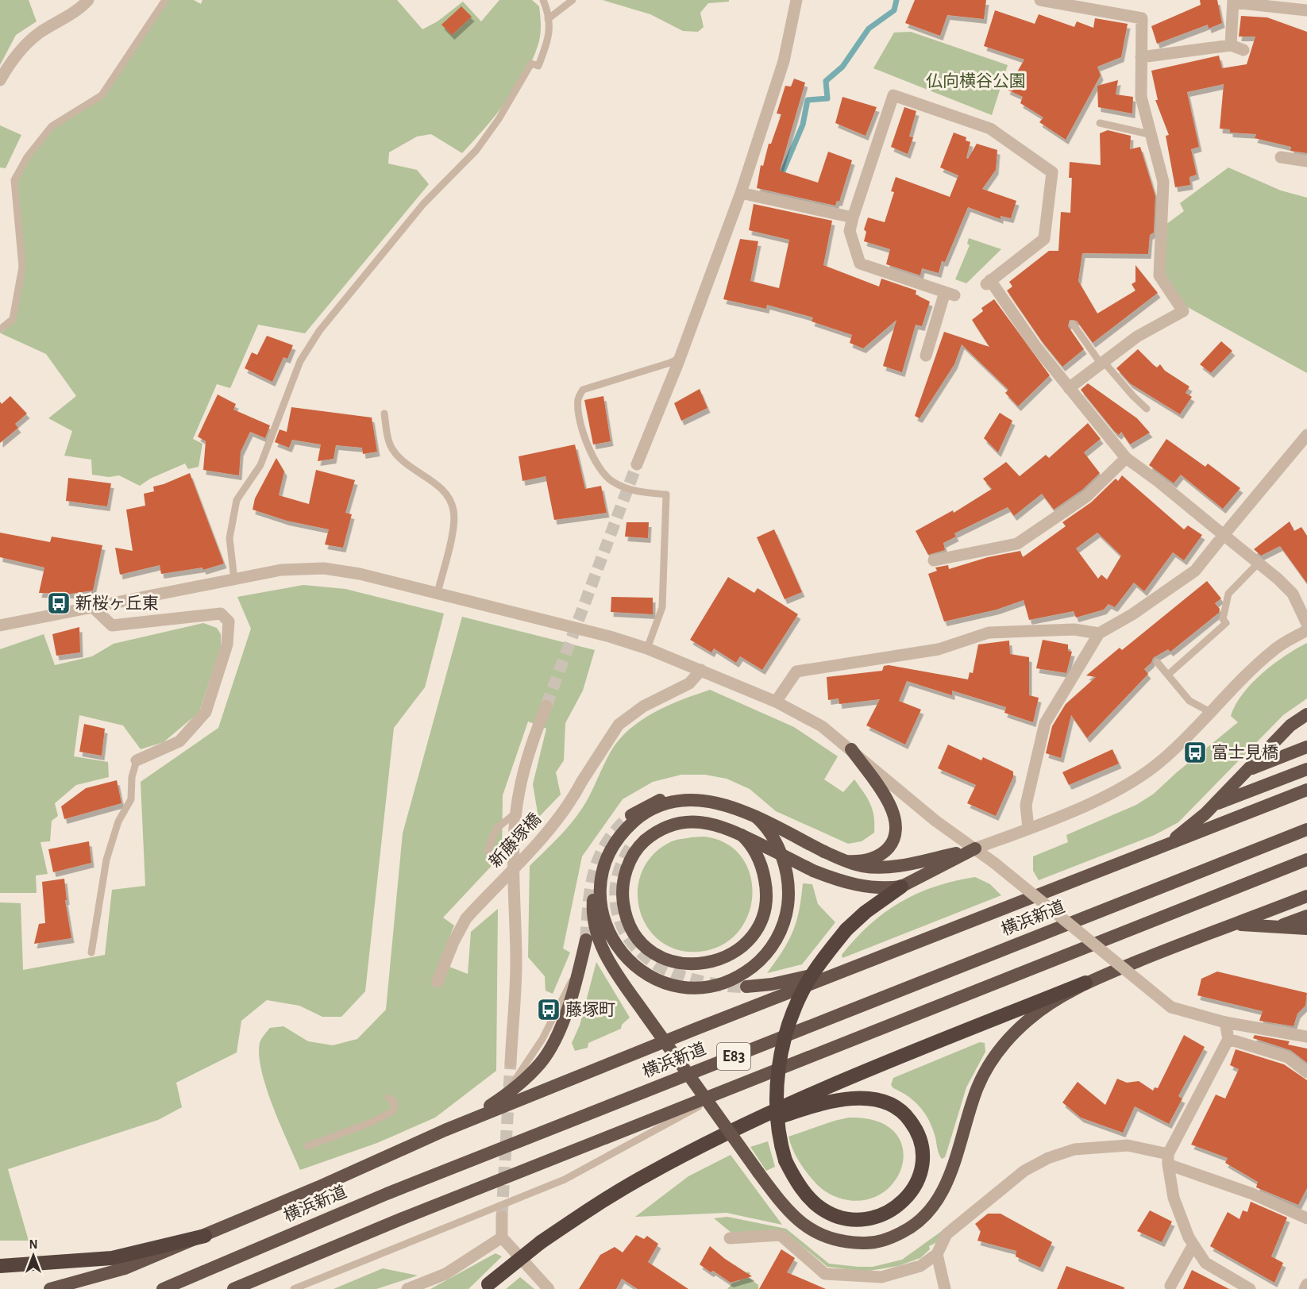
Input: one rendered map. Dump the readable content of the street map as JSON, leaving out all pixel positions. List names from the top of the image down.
{
  "streets": {
    "highway": ["横浜新道", "E83"],
    "street": ["新藤塚橋"]
  },
  "parks": ["仏向横谷公園"],
  "places": {
    "bus stop": ["新桜ヶ丘東", "富士見橋", "藤塚町"]
  },
  "north": "top"
}
